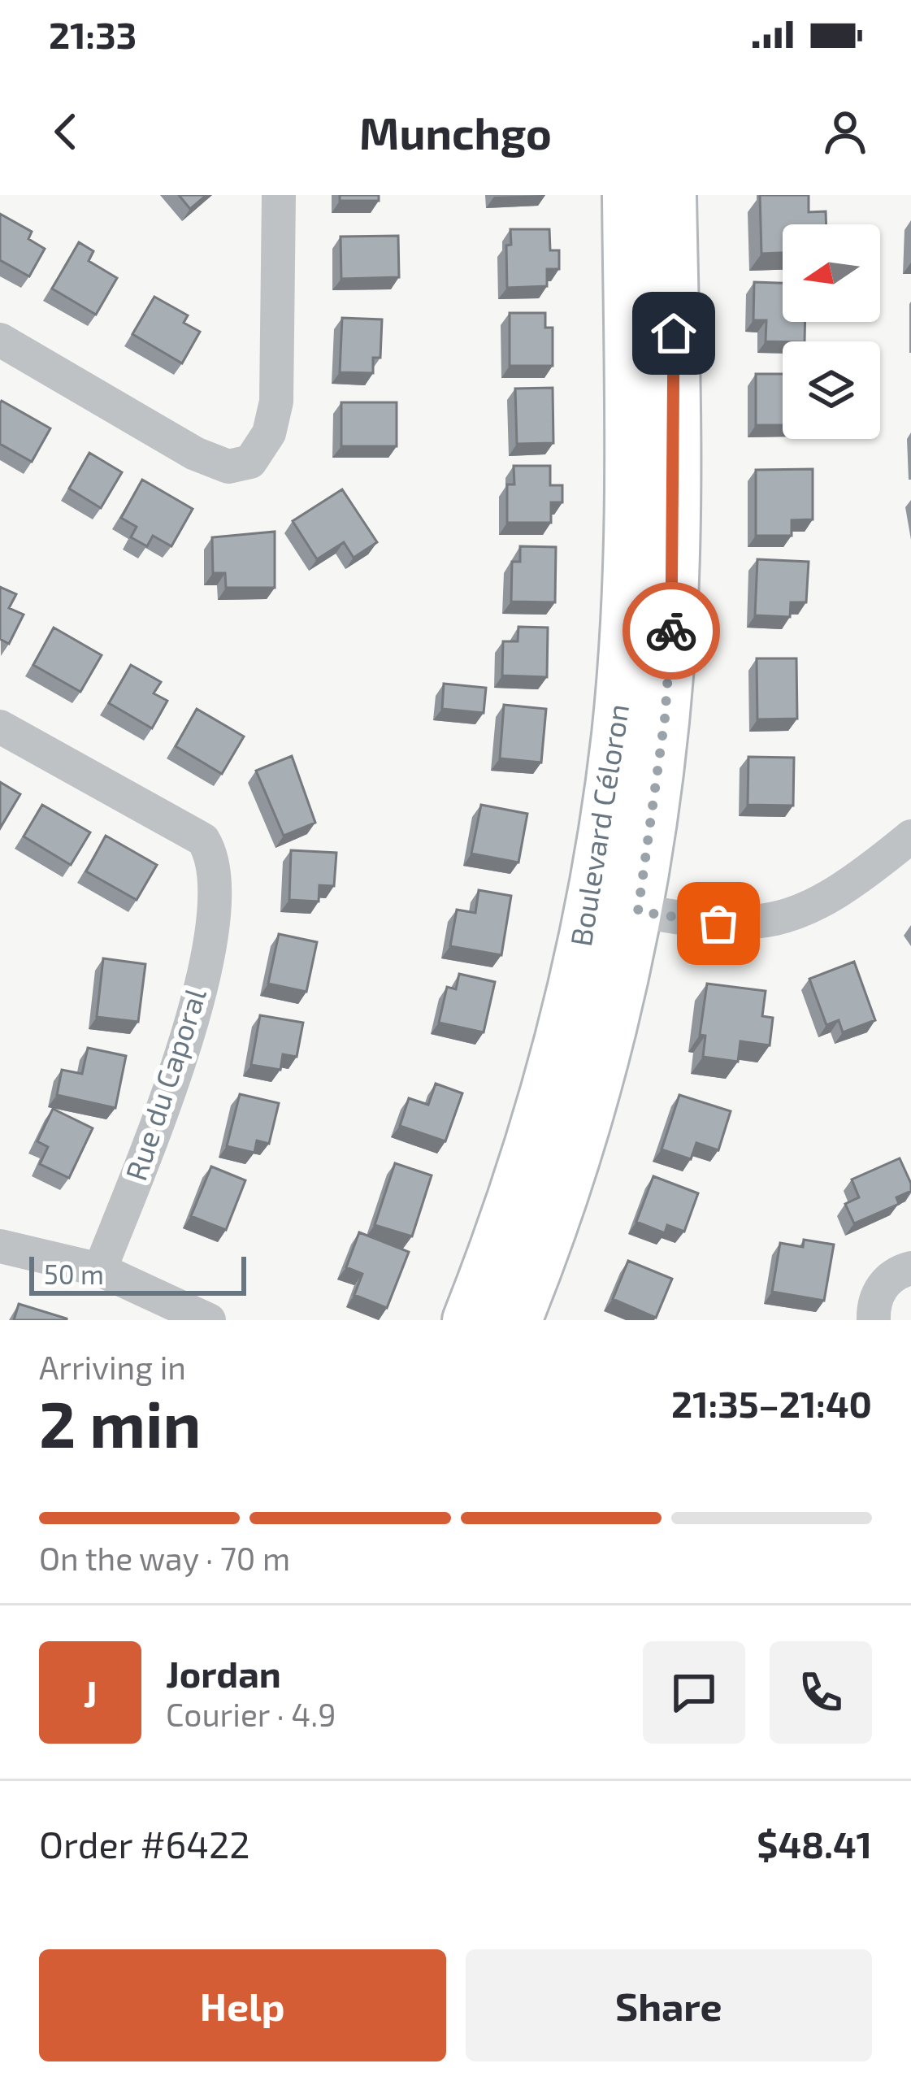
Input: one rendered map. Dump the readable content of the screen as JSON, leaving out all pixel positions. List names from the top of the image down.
{
  "streets": {
    "street": ["Boulevard Céloron", "Rue du Caporal"]
  },
  "scale_bar": "50 m",
  "north": "left",
  "page": {
    "status": "21:33",
    "header": "Munchgo",
    "scale": "50 m",
    "heading": ["2 min", "Arriving in", "21:35–21:40"],
    "panel": [
      "Jordan",
      "Courier · 4.9",
      "Order #6422",
      "$48.41"
    ],
    "bar": "On the way · 70 m",
    "round": "J",
    "buttons": ["Help", "Share"]
  }
}
